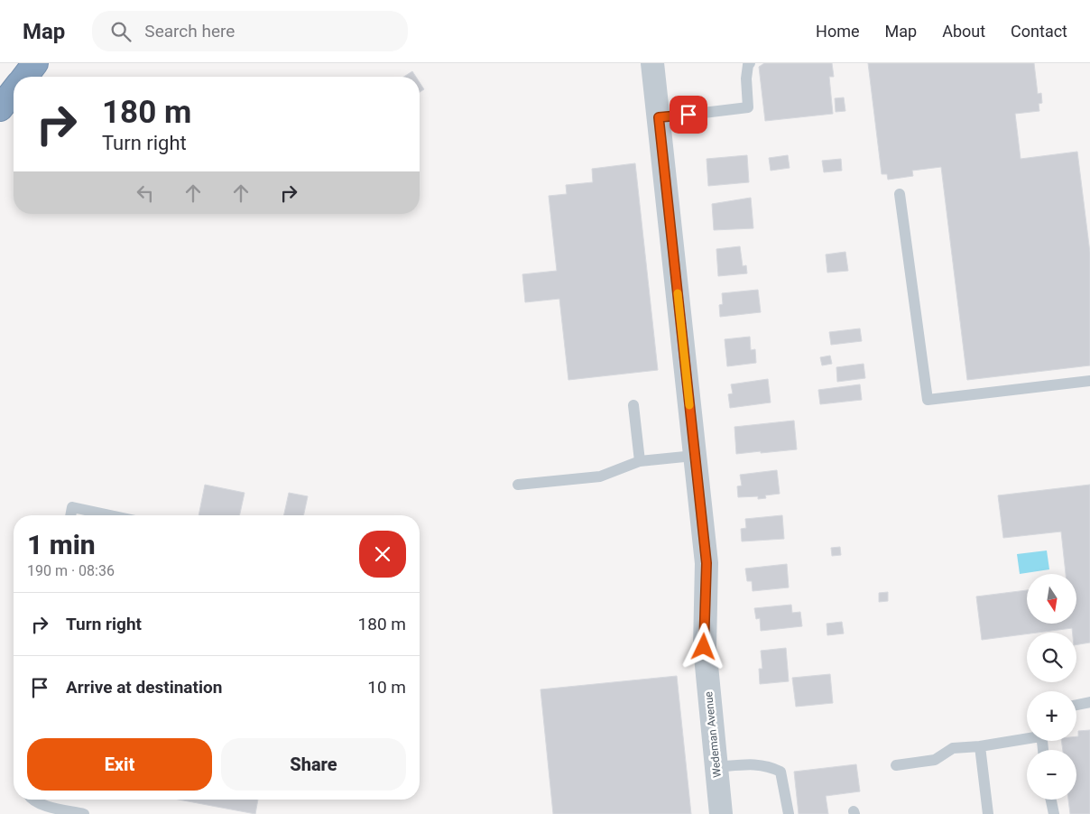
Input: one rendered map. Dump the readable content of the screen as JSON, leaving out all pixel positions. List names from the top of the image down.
{
  "streets": {
    "street": ["Wedeman Avenue"]
  },
  "north": "bottom",
  "page": {
    "header": "Map",
    "search": "Search here",
    "nav": [
      "Home",
      "Map",
      "About",
      "Contact"
    ],
    "turn": ["180 m", "Turn right"],
    "heading": ["1 min", "190 m · 08:36"],
    "map_buttons": ["+", "−"],
    "list": [
      {
        "name": "Turn right",
        "value": "180 m"
      },
      {
        "name": "Arrive at destination",
        "value": "10 m"
      }
    ],
    "buttons": ["Exit", "Share"]
  }
}
